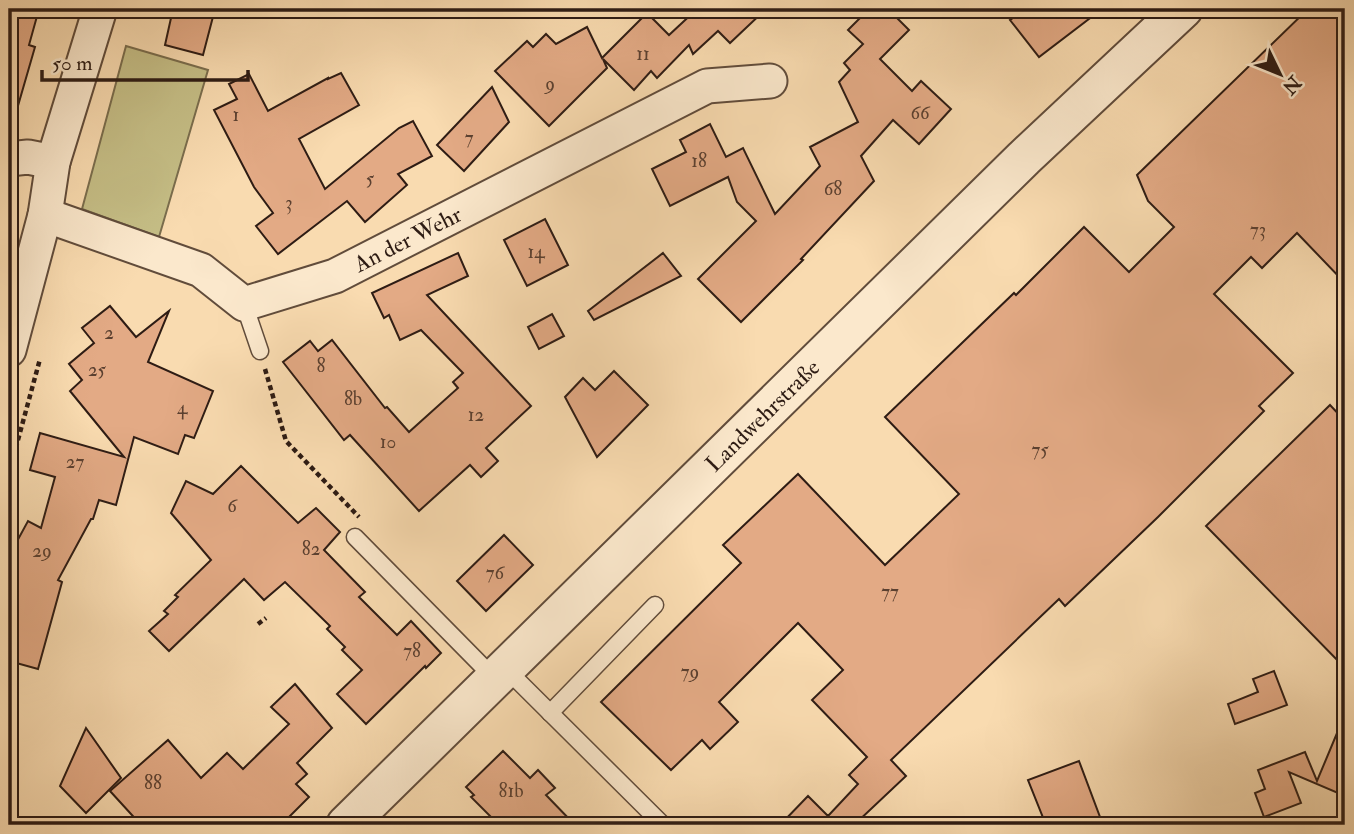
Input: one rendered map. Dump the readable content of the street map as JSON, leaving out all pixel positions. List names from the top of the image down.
{
  "streets": {
    "street": ["An der Wehr", "Landwehrstraße"]
  },
  "house_numbers": [
    "11",
    "9",
    "66",
    "1",
    "7",
    "18",
    "5",
    "68",
    "3",
    "73",
    "14",
    "2",
    "8",
    "25",
    "8b",
    "4",
    "12",
    "10",
    "75",
    "27",
    "6",
    "82",
    "29",
    "76",
    "77",
    "78",
    "79",
    "88",
    "81b"
  ],
  "scale_bar": "50 m",
  "north": "bottom right"
}
